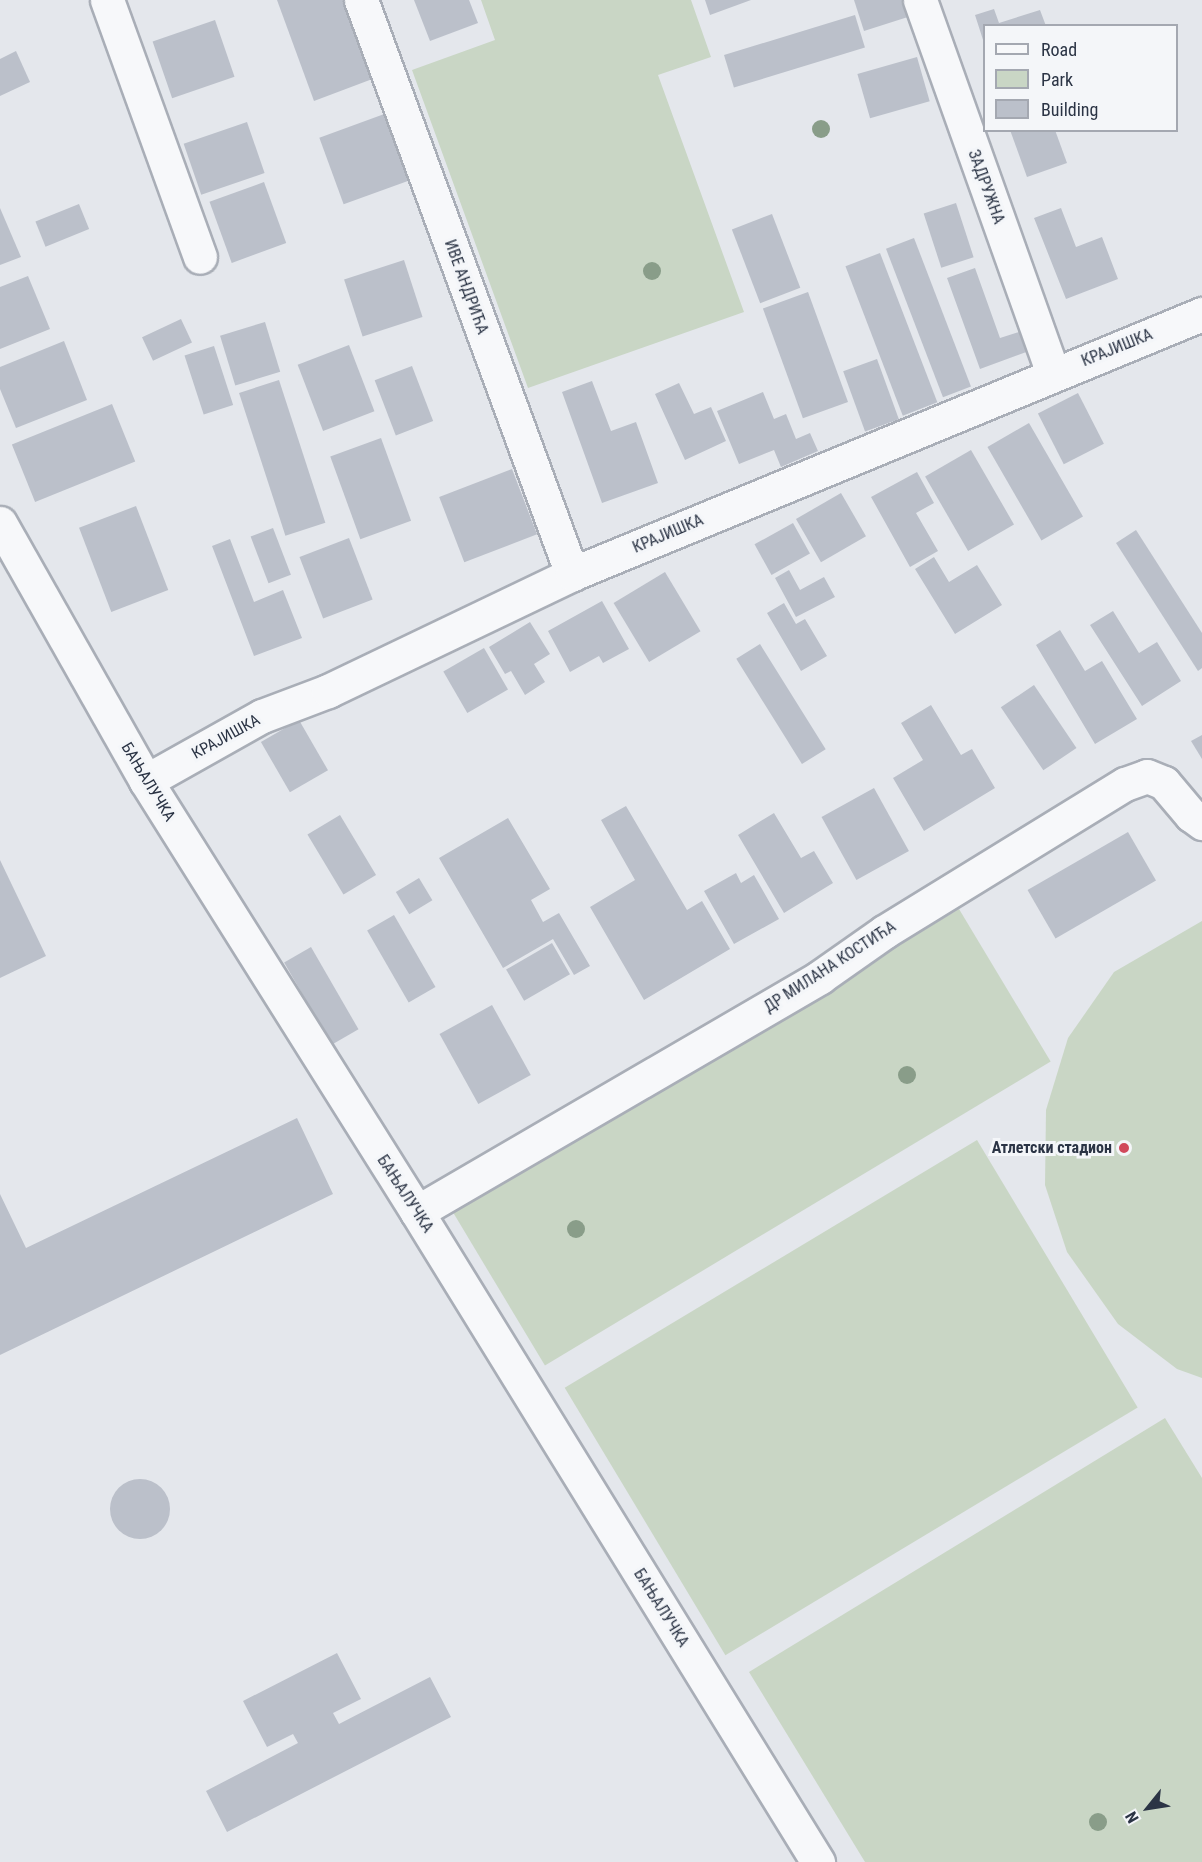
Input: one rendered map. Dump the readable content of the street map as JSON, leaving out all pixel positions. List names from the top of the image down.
{
  "streets": {
    "street": [
      "ЗАДРУЖНА",
      "ИВЕ АНДРИЋА",
      "КРАЈИШКА",
      "БАЊАЛУЧКА",
      "ДР МИЛАНА КОСТИЋА"
    ]
  },
  "crossings": [
    ["ЗАДРУЖНА", "КРАЈИШКА"],
    ["ИВЕ АНДРИЋА", "КРАЈИШКА"],
    ["КРАЈИШКА", "БАЊАЛУЧКА"],
    ["БАЊАЛУЧКА", "ДР МИЛАНА КОСТИЋА"]
  ],
  "places": ["Атлетски стадион"],
  "legend": ["Road", "Park", "Building"],
  "north": "bottom left"
}
